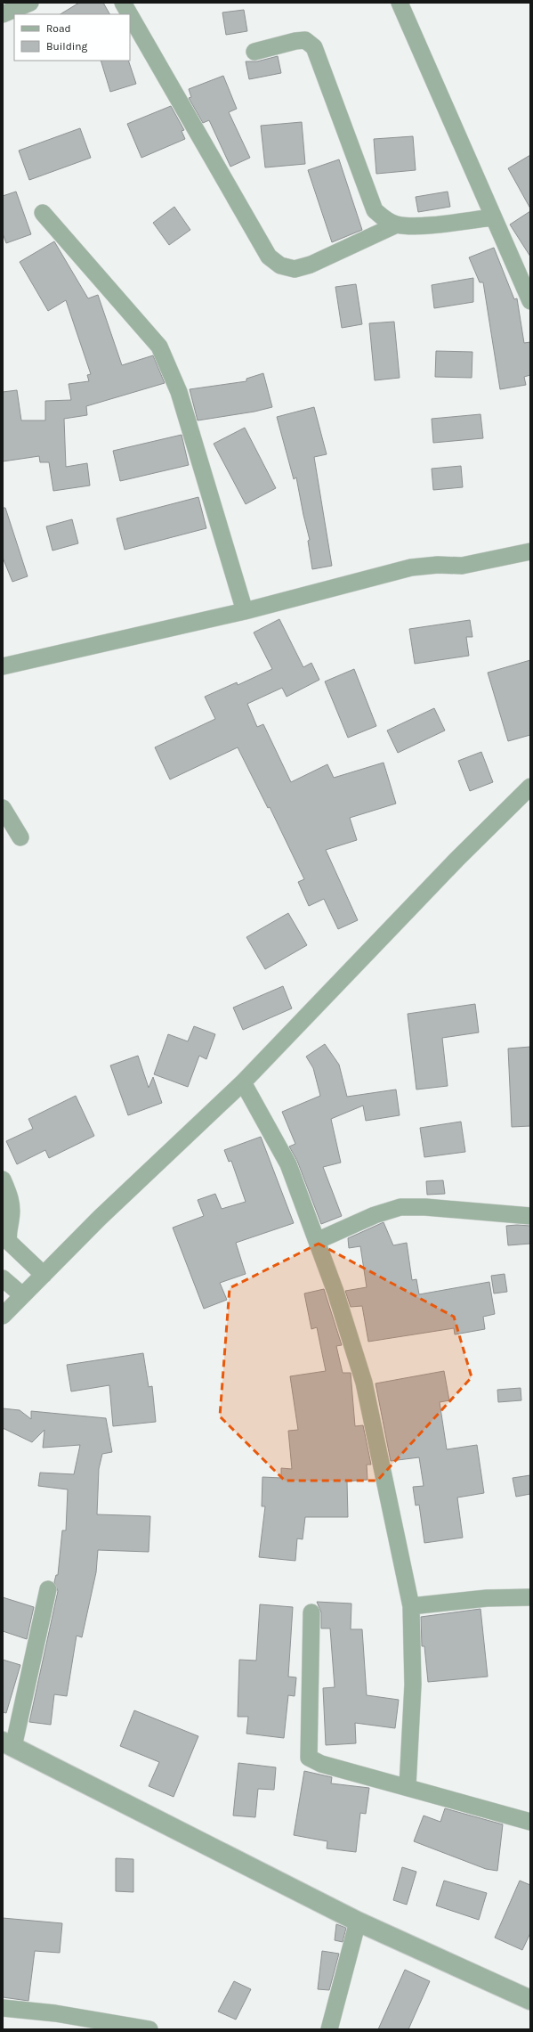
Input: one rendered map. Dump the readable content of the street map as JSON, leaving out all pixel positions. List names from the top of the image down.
{
  "legend": ["Road", "Building"]
}
